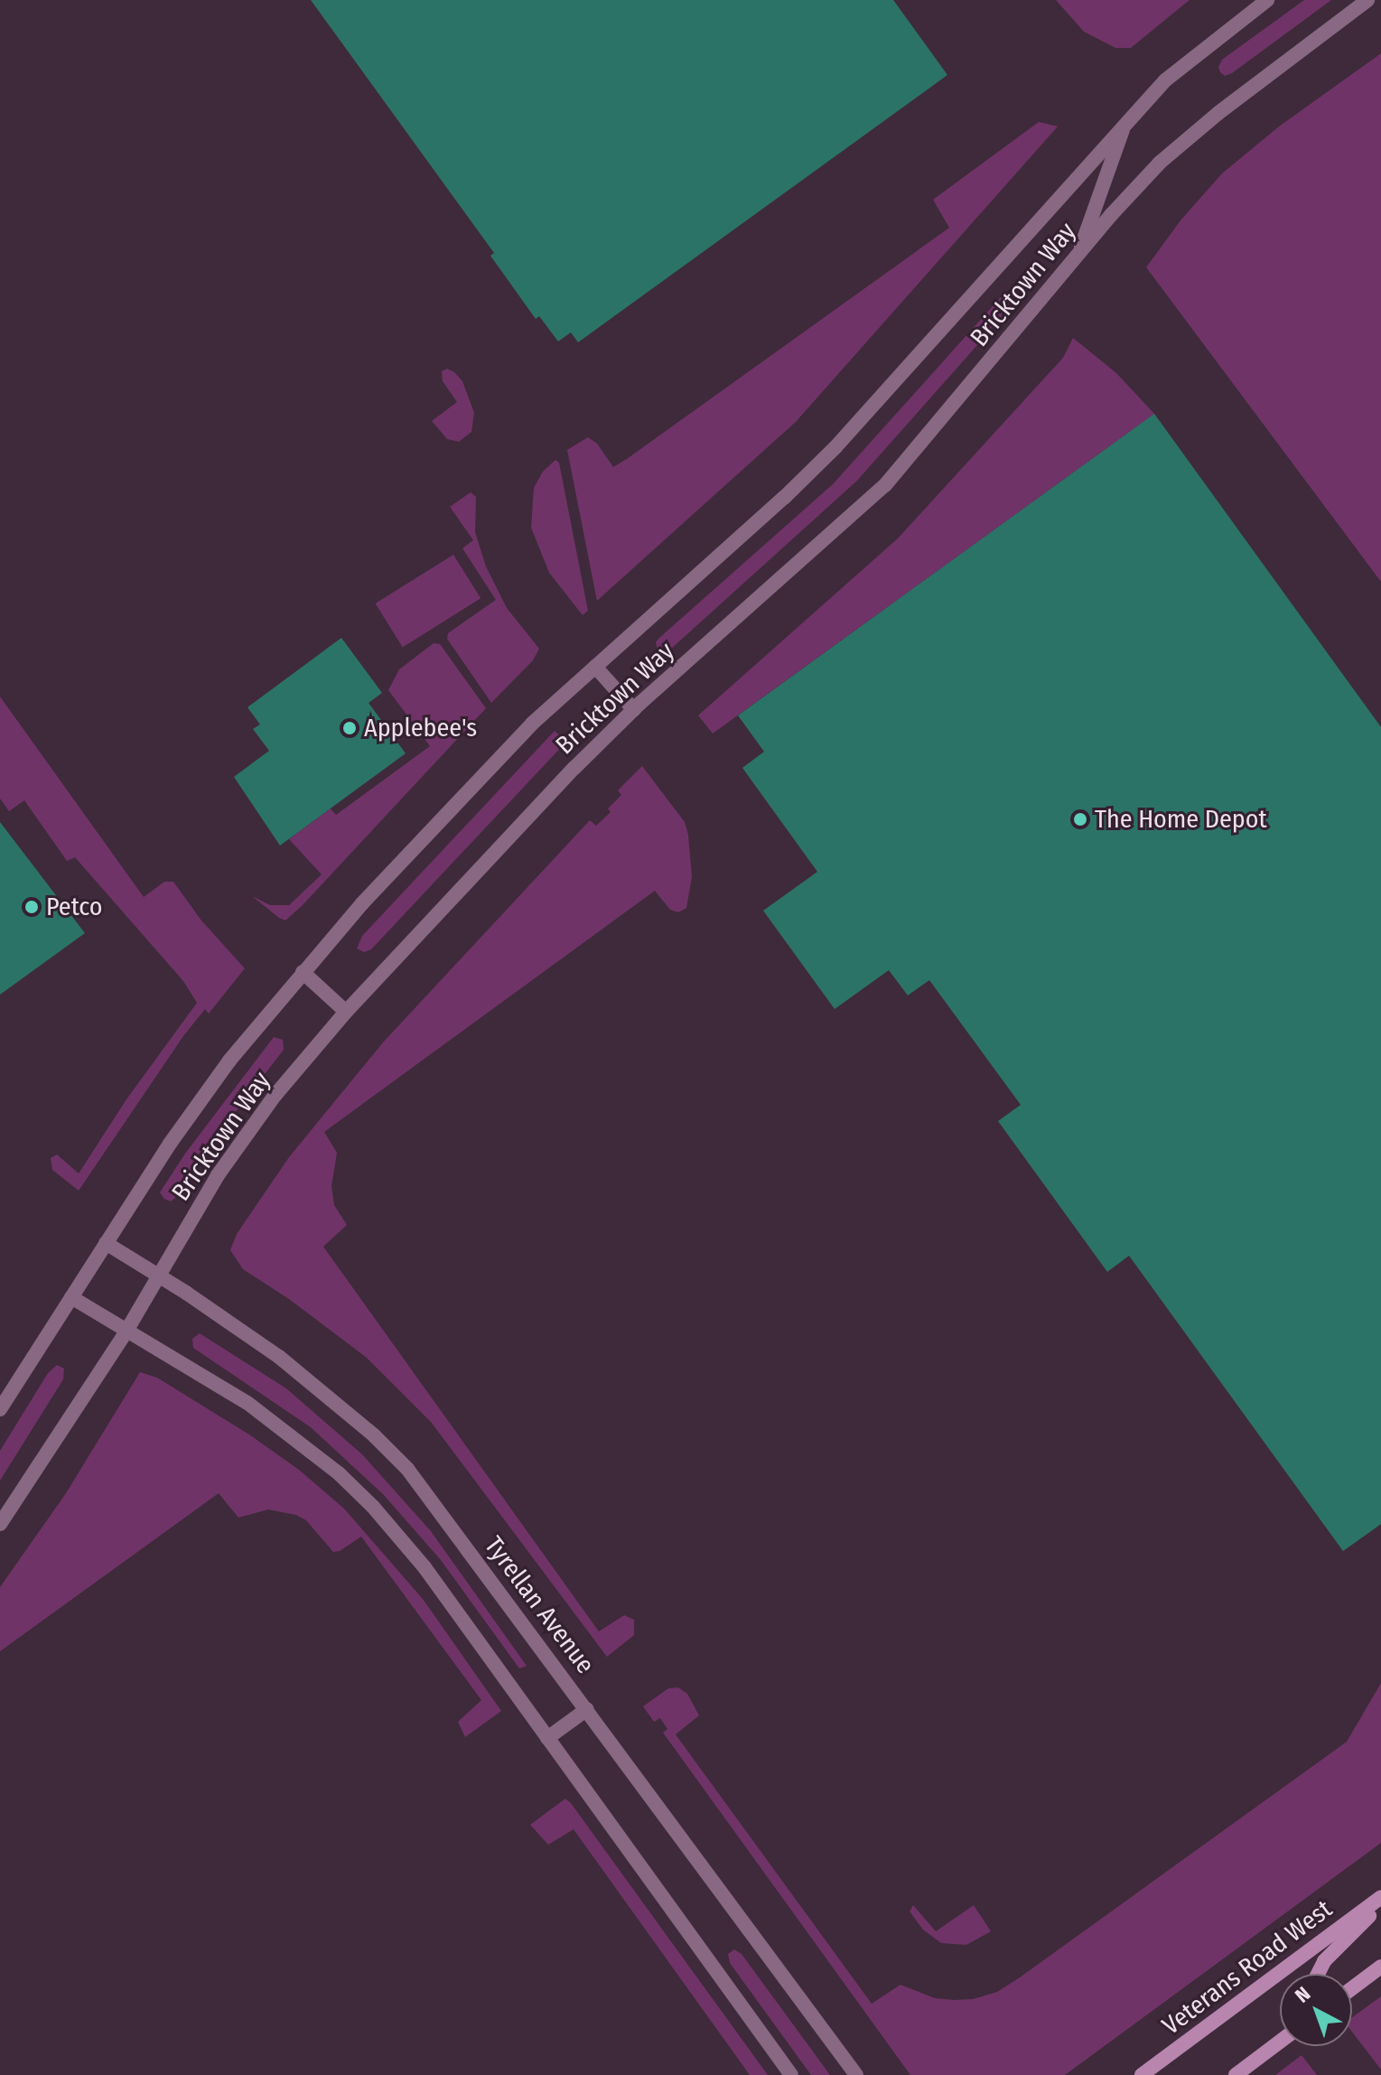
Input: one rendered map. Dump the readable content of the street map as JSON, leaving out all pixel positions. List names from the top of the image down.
{
  "streets": {
    "street": ["Veterans Road West"],
    "lane": ["Bricktown Way", "Tyrellan Avenue"]
  },
  "crossings": [
    ["Bricktown Way", "Tyrellan Avenue"]
  ],
  "places": ["Applebee's", "The Home Depot", "Petco"],
  "north": "top left"
}
